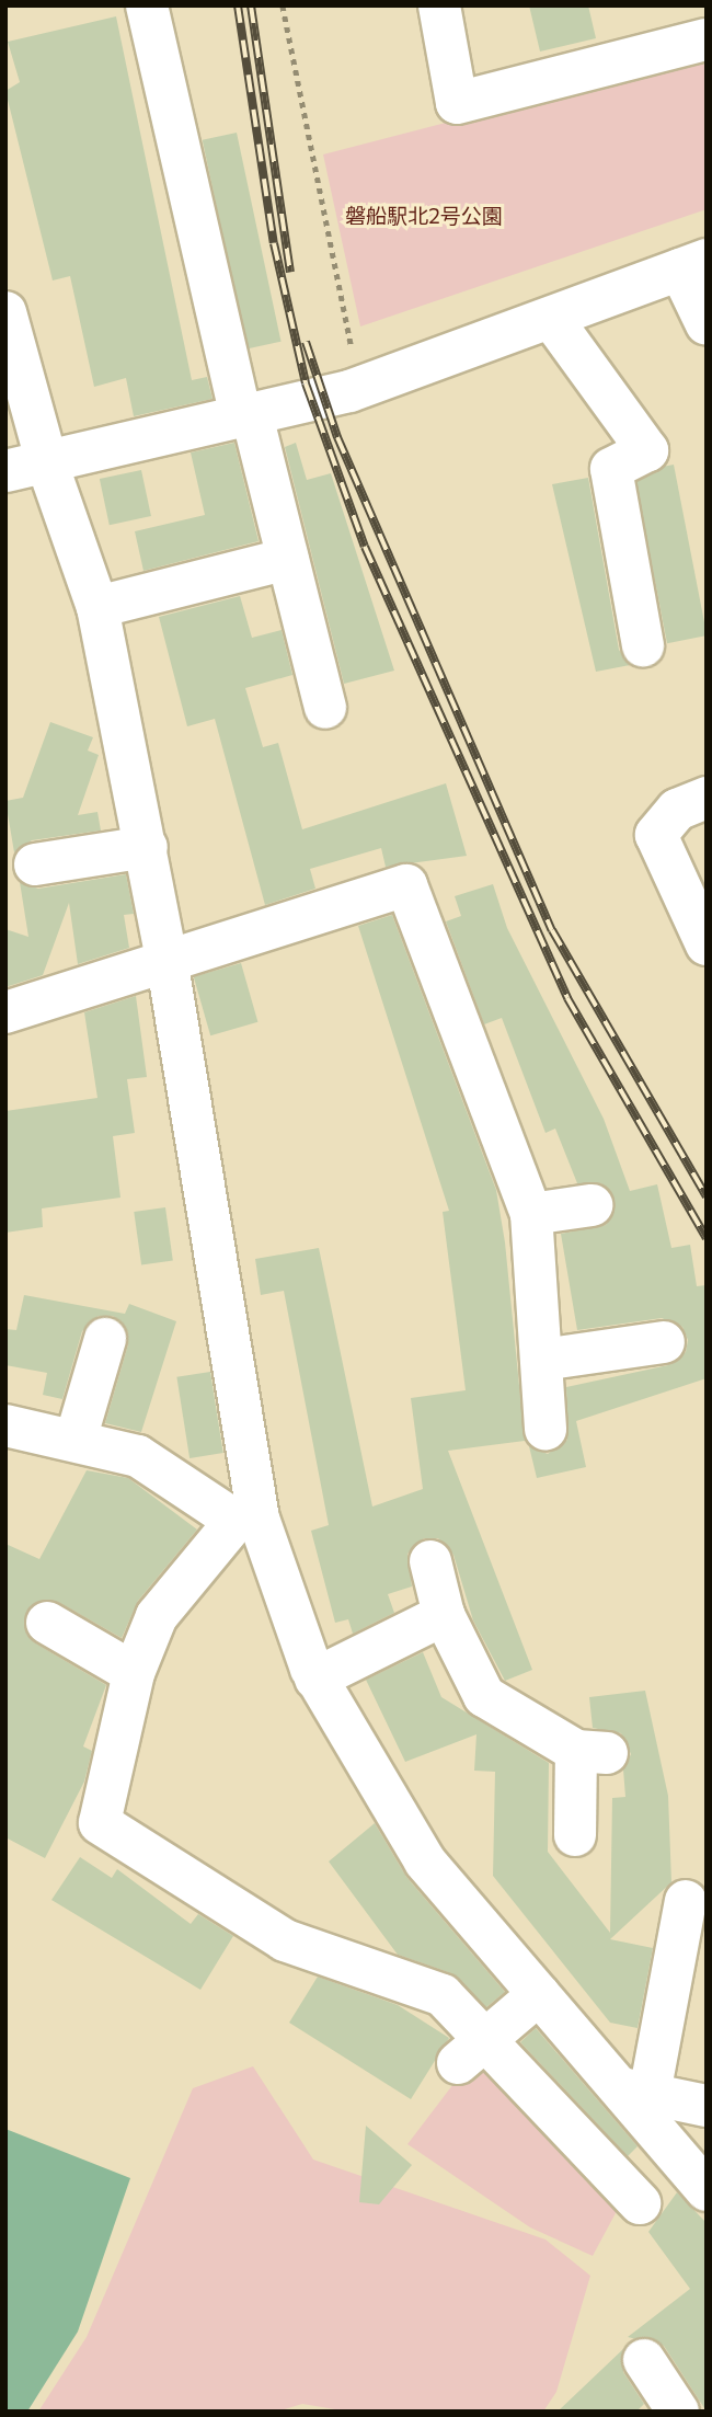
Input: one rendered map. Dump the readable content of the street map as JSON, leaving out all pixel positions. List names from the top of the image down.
{
  "parks": ["磐船駅北2号公園"]
}
